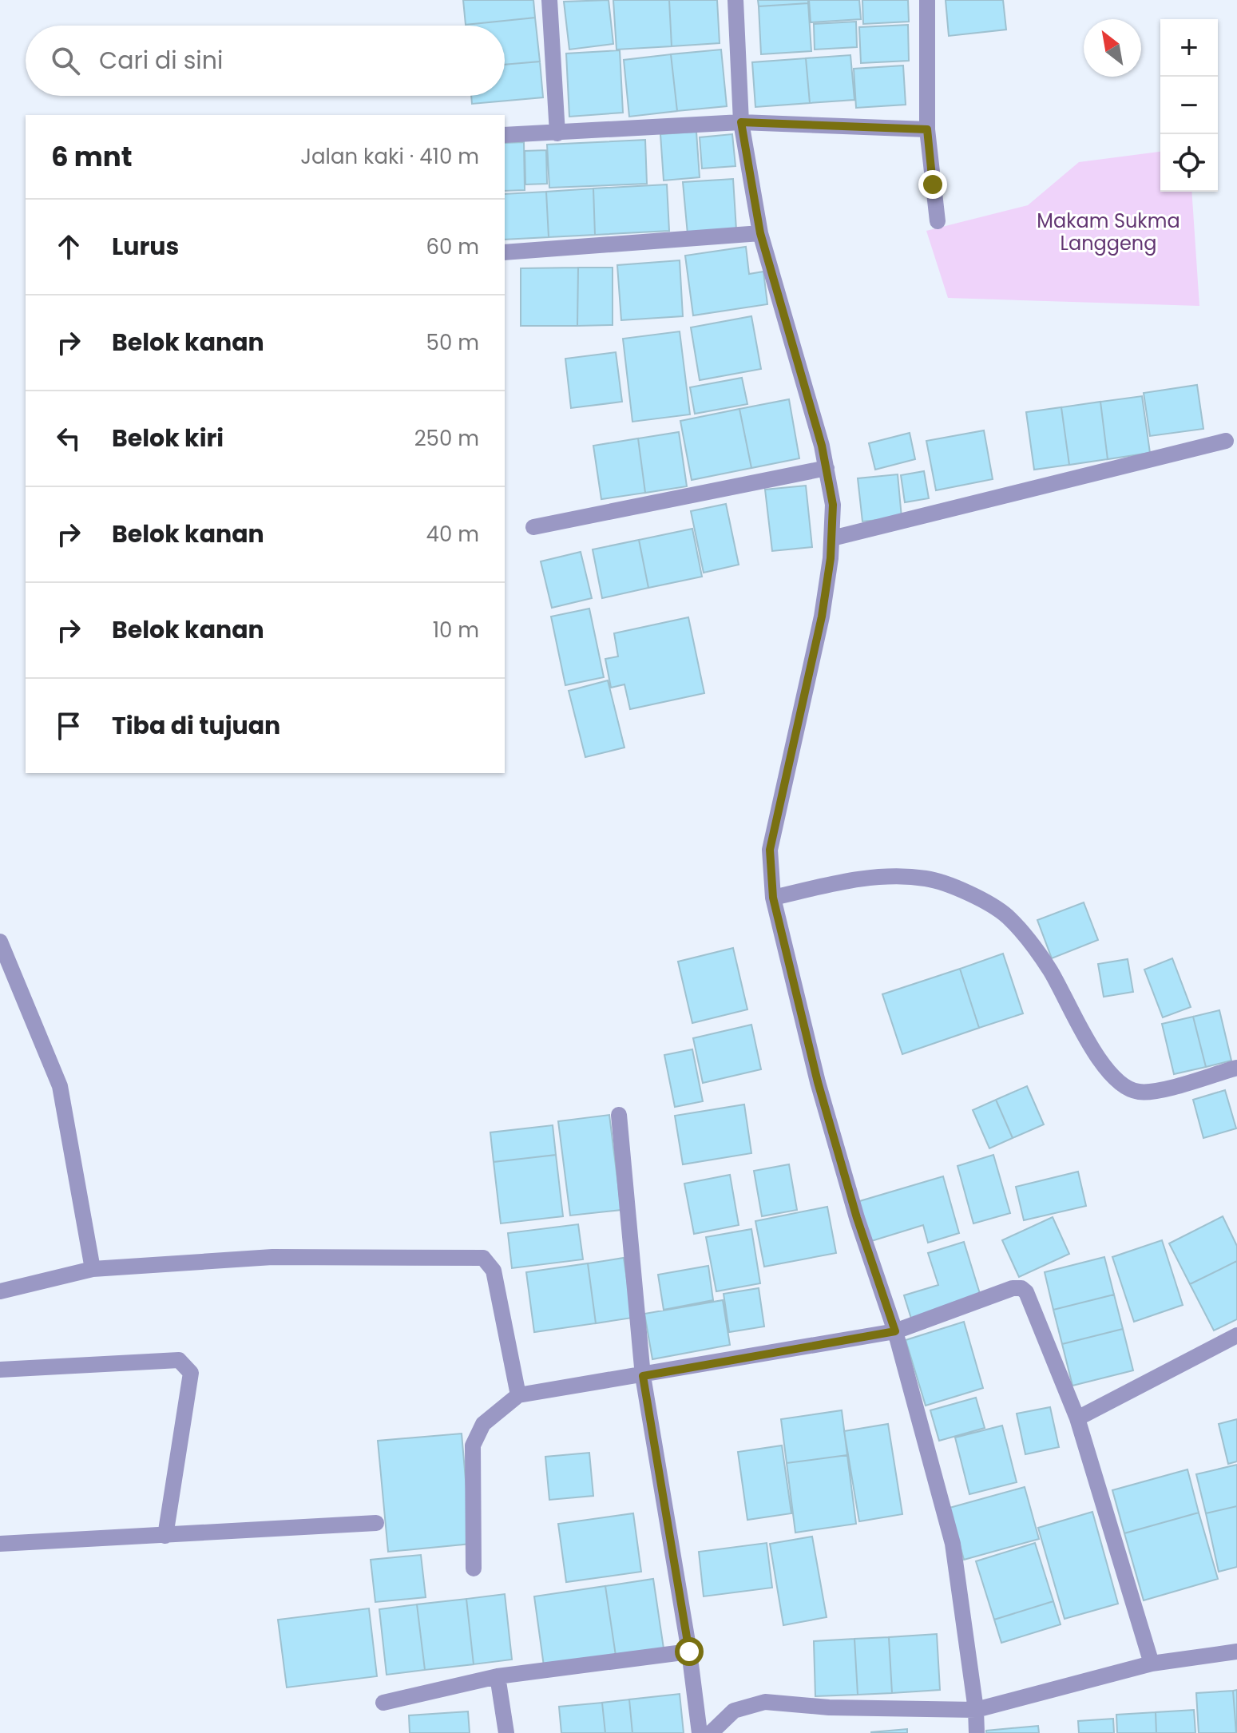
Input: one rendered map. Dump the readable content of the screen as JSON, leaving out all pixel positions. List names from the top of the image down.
{
  "parks": ["Makam Sukma Langgeng"],
  "north": "top left",
  "page": {
    "map_buttons": ["+", "−"],
    "search": "Cari di sini",
    "heading": ["6 mnt", "Jalan kaki · 410 m"],
    "list": [
      ["Lurus", "60 m"],
      ["Belok kanan", "50 m"],
      ["Belok kiri", "250 m"],
      ["Belok kanan", "40 m"],
      ["Belok kanan", "10 m"],
      "Tiba di tujuan"
    ]
  }
}
